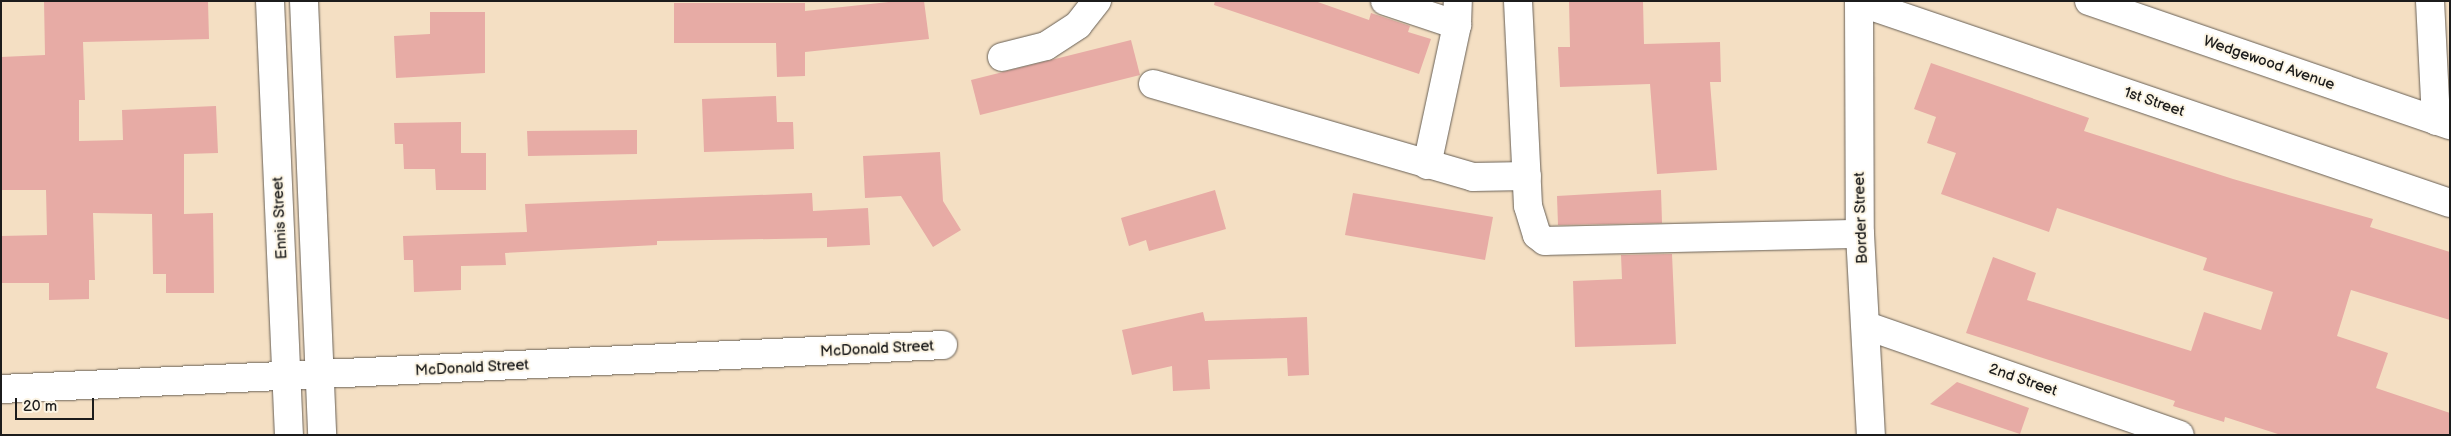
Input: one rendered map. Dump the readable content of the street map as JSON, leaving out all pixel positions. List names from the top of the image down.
{
  "streets": {
    "street": [
      "Wedgewood Avenue",
      "1st Street",
      "Ennis Street",
      "Border Street",
      "McDonald Street",
      "2nd Street"
    ]
  },
  "crossings": [
    ["1st Street", "Border Street"],
    ["Ennis Street", "McDonald Street"],
    ["Border Street", "2nd Street"]
  ],
  "scale_bar": "20 m"
}
